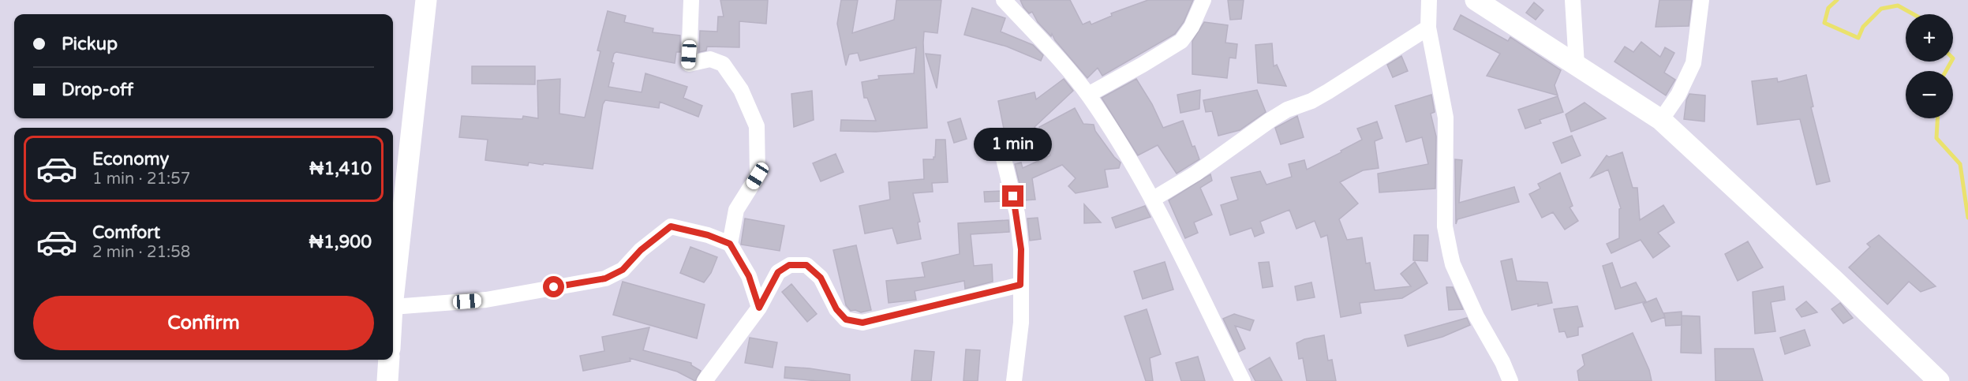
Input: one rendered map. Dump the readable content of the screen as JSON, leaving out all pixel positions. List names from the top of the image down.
{
  "page": {
    "map_buttons": ["+", "−"],
    "banner": ["Pickup", "Drop-off"],
    "bubble": "1 min",
    "list": [
      {
        "name": "Economy",
        "note": "1 min · 21:57",
        "value": "₦1,410"
      },
      {
        "name": "Comfort",
        "note": "2 min · 21:58",
        "value": "₦1,900"
      }
    ],
    "buttons": "Confirm"
  }
}
